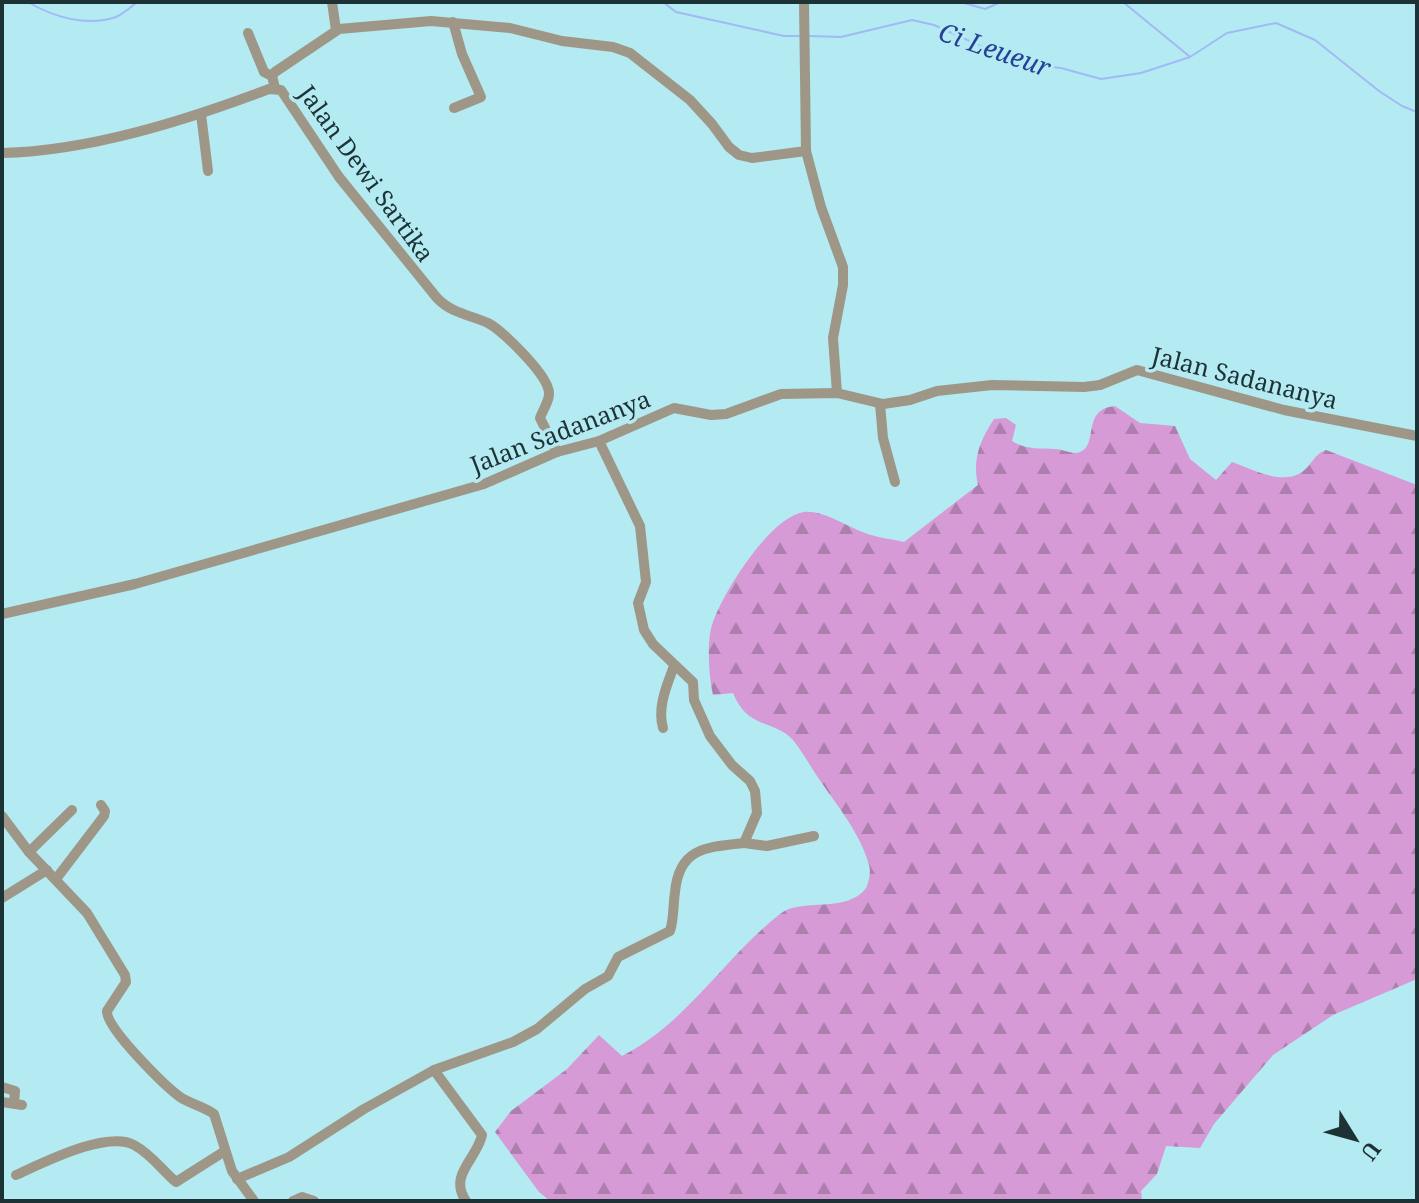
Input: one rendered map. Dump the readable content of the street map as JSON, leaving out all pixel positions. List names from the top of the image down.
{
  "streets": {
    "street": ["Jalan Dewi Sartika", "Jalan Sadananya"]
  },
  "crossings": [
    ["Jalan Dewi Sartika", "Jalan Sadananya"]
  ],
  "water": ["Ci Leueur"],
  "north": "bottom right"
}
